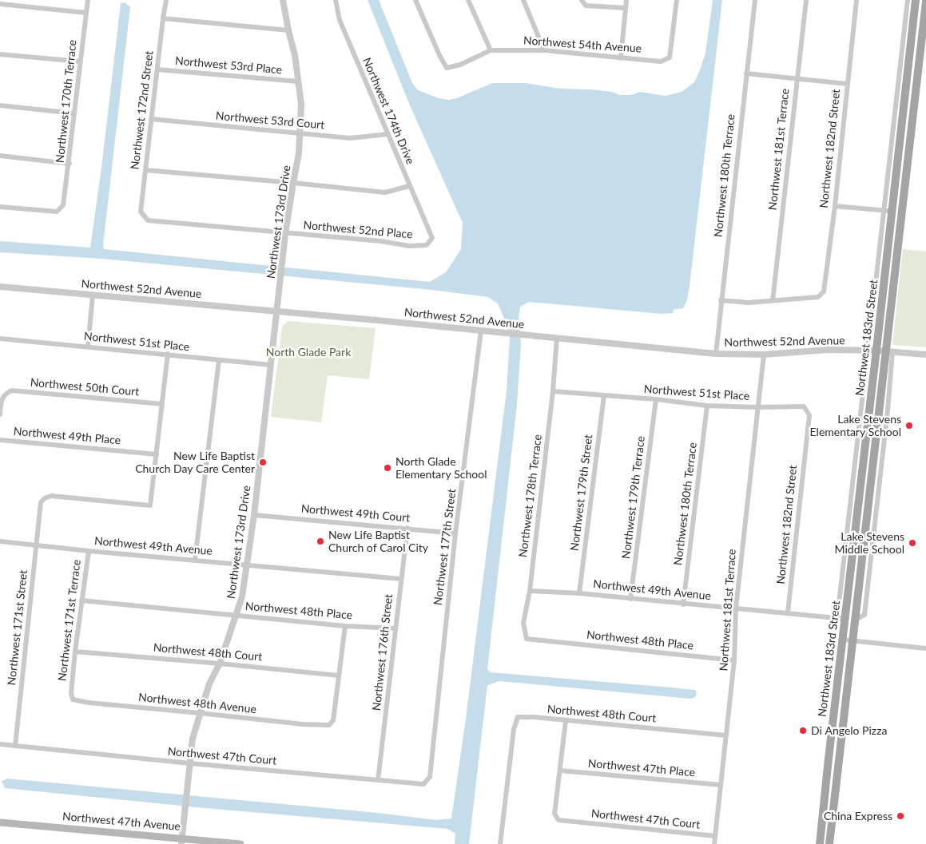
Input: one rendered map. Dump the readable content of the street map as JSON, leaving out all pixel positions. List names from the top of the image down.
{
  "streets": {
    "main road": ["Northwest 183rd Street", "Northwest 47th Avenue"],
    "street": [
      "Northwest 54th Avenue",
      "Northwest 53rd Place",
      "Northwest 170th Terrace",
      "Northwest 172nd Street",
      "Northwest 174th Drive",
      "Northwest 53rd Court",
      "Northwest 182nd Street",
      "Northwest 181st Terrace",
      "Northwest 180th Terrace",
      "Northwest 173rd Drive",
      "Northwest 52nd Place",
      "Northwest 52nd Avenue",
      "Northwest 51st Place",
      "Northwest 50th Court",
      "Northwest 49th Place",
      "Northwest 179th Street",
      "Northwest 178th Terrace",
      "Northwest 179th Terrace",
      "Northwest 49th Court",
      "Northwest 49th Avenue",
      "Northwest 177th Street",
      "Northwest 48th Place",
      "Northwest 171st Terrace",
      "Northwest 171st Street",
      "Northwest 48th Court",
      "Northwest 176th Street",
      "Northwest 48th Avenue",
      "Northwest 47th Court",
      "Northwest 47th Place"
    ]
  },
  "crossings": [
    ["Northwest 53rd Place", "Northwest 172nd Street"],
    ["Northwest 53rd Place", "Northwest 173rd Drive"],
    ["Northwest 172nd Street", "Northwest 53rd Court"],
    ["Northwest 172nd Street", "Northwest 52nd Place"],
    ["Northwest 174th Drive", "Northwest 53rd Court"],
    ["Northwest 174th Drive", "Northwest 52nd Place"],
    ["Northwest 53rd Court", "Northwest 173rd Drive"],
    ["Northwest 182nd Street", "Northwest 181st Terrace"],
    ["Northwest 182nd Street", "Northwest 51st Place"],
    ["Northwest 182nd Street", "Northwest 49th Avenue"],
    ["Northwest 181st Terrace", "Northwest 52nd Avenue"],
    ["Northwest 181st Terrace", "Northwest 51st Place"],
    ["Northwest 181st Terrace", "Northwest 49th Avenue"],
    ["Northwest 181st Terrace", "Northwest 48th Place"],
    ["Northwest 181st Terrace", "Northwest 48th Court"],
    ["Northwest 181st Terrace", "Northwest 47th Court"],
    ["Northwest 181st Terrace", "Northwest 47th Place"],
    ["Northwest 180th Terrace", "Northwest 52nd Avenue"],
    ["Northwest 180th Terrace", "Northwest 51st Place"],
    ["Northwest 180th Terrace", "Northwest 49th Avenue"],
    ["Northwest 173rd Drive", "Northwest 52nd Place"],
    ["Northwest 173rd Drive", "Northwest 52nd Avenue"],
    ["Northwest 173rd Drive", "Northwest 51st Place"],
    ["Northwest 173rd Drive", "Northwest 49th Court"],
    ["Northwest 173rd Drive", "Northwest 49th Avenue"],
    ["Northwest 173rd Drive", "Northwest 48th Place"],
    ["Northwest 173rd Drive", "Northwest 48th Court"],
    ["Northwest 173rd Drive", "Northwest 48th Avenue"],
    ["Northwest 173rd Drive", "Northwest 47th Court"],
    ["Northwest 173rd Drive", "Northwest 47th Avenue"],
    ["Northwest 52nd Avenue", "Northwest 183rd Street"],
    ["Northwest 52nd Avenue", "Northwest 178th Terrace"],
    ["Northwest 52nd Avenue", "Northwest 177th Street"],
    ["Northwest 183rd Street", "Northwest 49th Avenue"],
    ["Northwest 51st Place", "Northwest 179th Street"],
    ["Northwest 51st Place", "Northwest 178th Terrace"],
    ["Northwest 51st Place", "Northwest 179th Terrace"],
    ["Northwest 49th Place", "Northwest 171st Street"],
    ["Northwest 179th Street", "Northwest 49th Avenue"],
    ["Northwest 178th Terrace", "Northwest 49th Avenue"],
    ["Northwest 178th Terrace", "Northwest 48th Place"],
    ["Northwest 179th Terrace", "Northwest 49th Avenue"],
    ["Northwest 49th Court", "Northwest 177th Street"],
    ["Northwest 49th Court", "Northwest 176th Street"],
    ["Northwest 49th Avenue", "Northwest 171st Terrace"],
    ["Northwest 49th Avenue", "Northwest 171st Street"],
    ["Northwest 49th Avenue", "Northwest 176th Street"],
    ["Northwest 177th Street", "Northwest 47th Court"],
    ["Northwest 48th Place", "Northwest 171st Terrace"],
    ["Northwest 48th Place", "Northwest 176th Street"],
    ["Northwest 171st Terrace", "Northwest 48th Court"],
    ["Northwest 171st Terrace", "Northwest 48th Avenue"],
    ["Northwest 171st Street", "Northwest 47th Court"],
    ["Northwest 48th Court", "Northwest 48th Avenue"],
    ["Northwest 176th Street", "Northwest 47th Court"],
    ["Northwest 47th Court", "Northwest 47th Place"]
  ],
  "parks": ["North Glade Park"],
  "places": [
    "Lake Stevens Elementary School",
    "New Life Baptist Church Day Care Center",
    "North Glade Elementary School",
    "New Life Baptist Church of Carol City",
    "Lake Stevens Middle School",
    "Di Angelo Pizza",
    "China Express"
  ]
}
